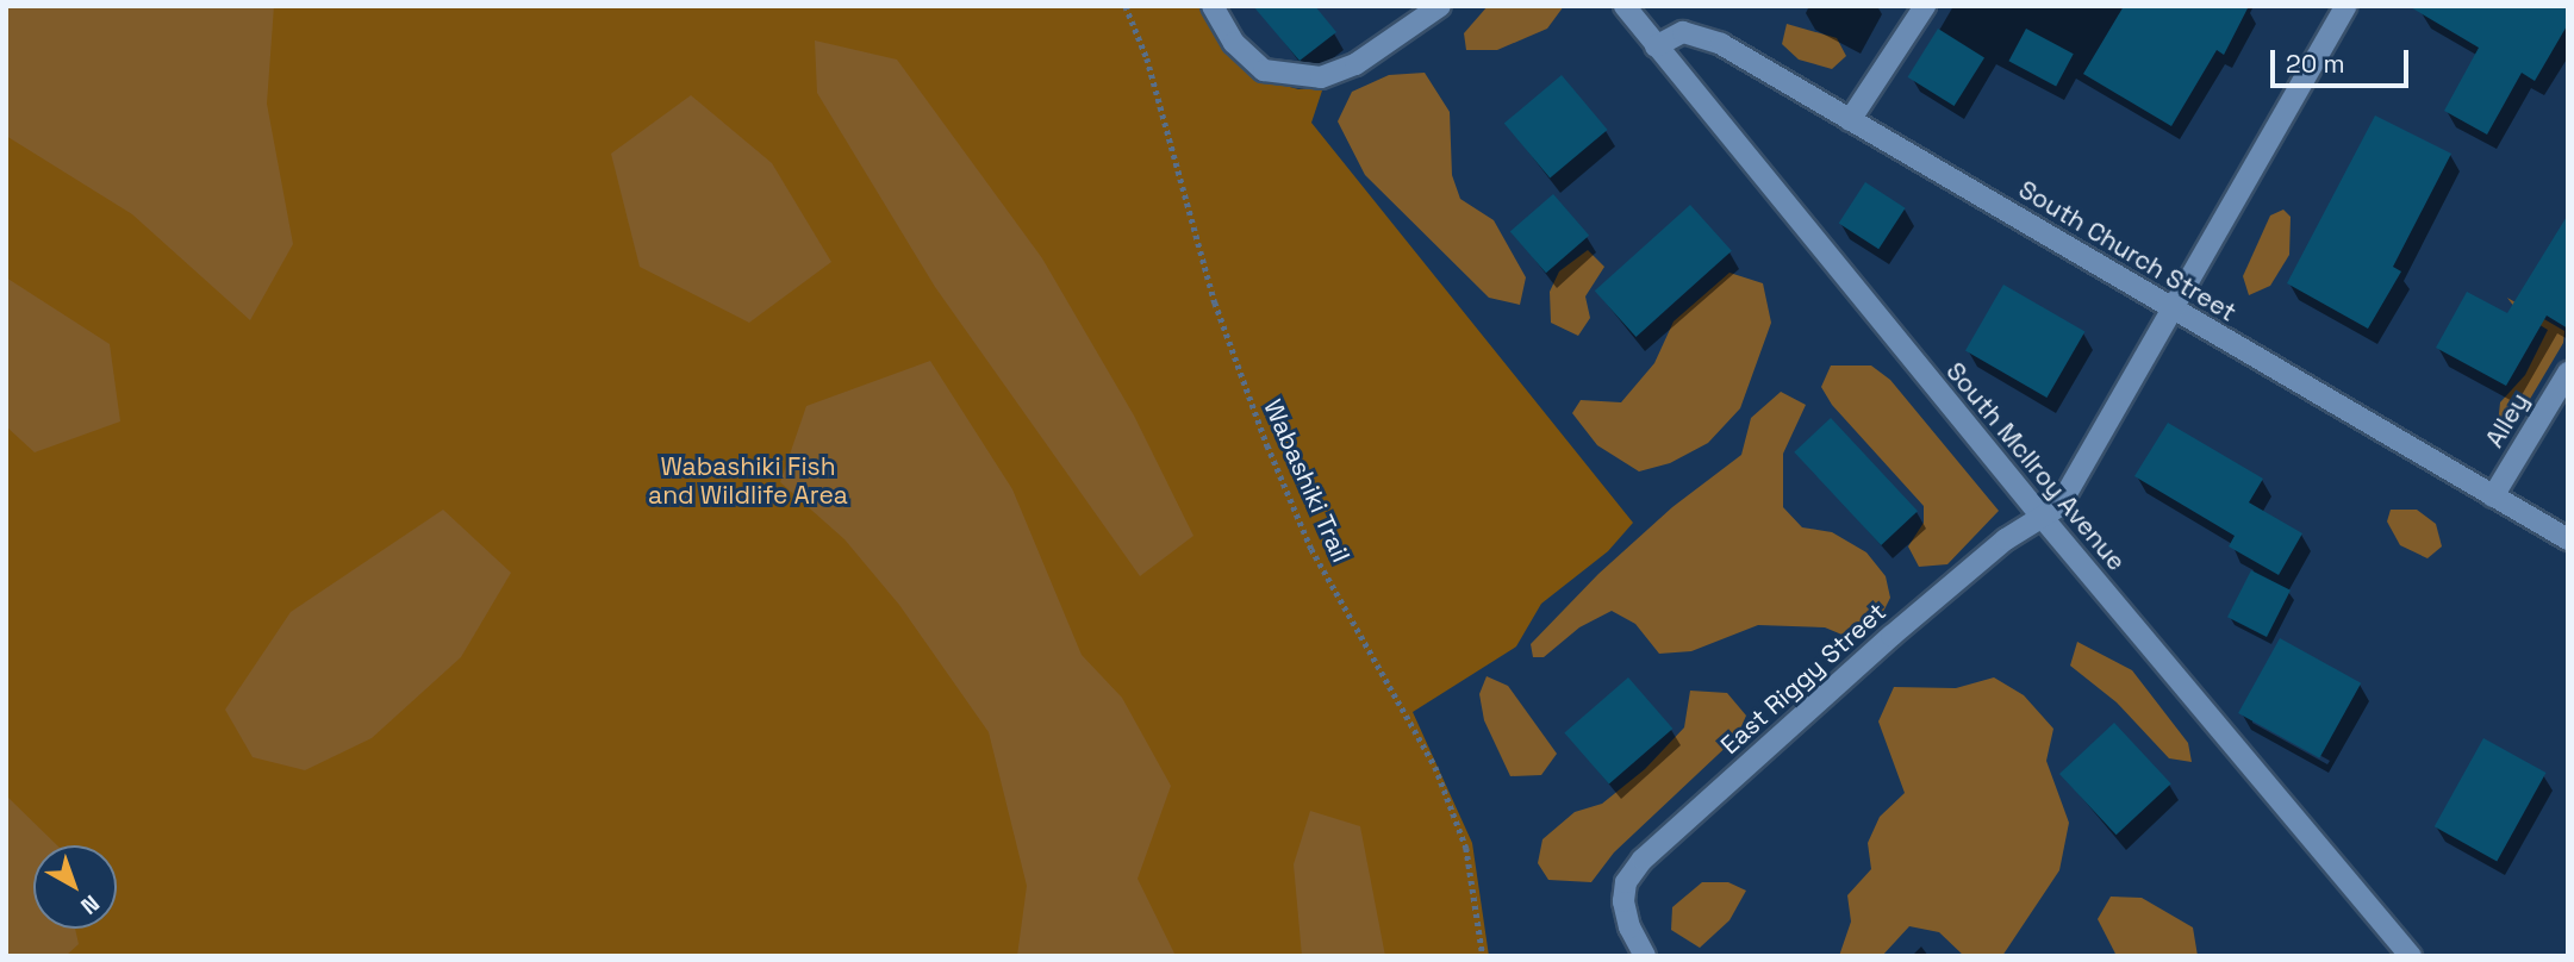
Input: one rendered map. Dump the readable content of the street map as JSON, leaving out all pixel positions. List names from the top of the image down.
{
  "streets": {
    "street": [
      "South Church Street",
      "Alley",
      "South McIlroy Avenue",
      "East Riggy Street"
    ],
    "path": ["Wabashiki Trail"]
  },
  "crossings": [
    ["South Church Street", "Alley"],
    ["South Church Street", "South McIlroy Avenue"],
    ["South Church Street", "East Riggy Street"],
    ["South McIlroy Avenue", "East Riggy Street"]
  ],
  "parks": ["Wabashiki Fish and Wildlife Area"],
  "scale_bar": "20 m",
  "north": "bottom right"
}
